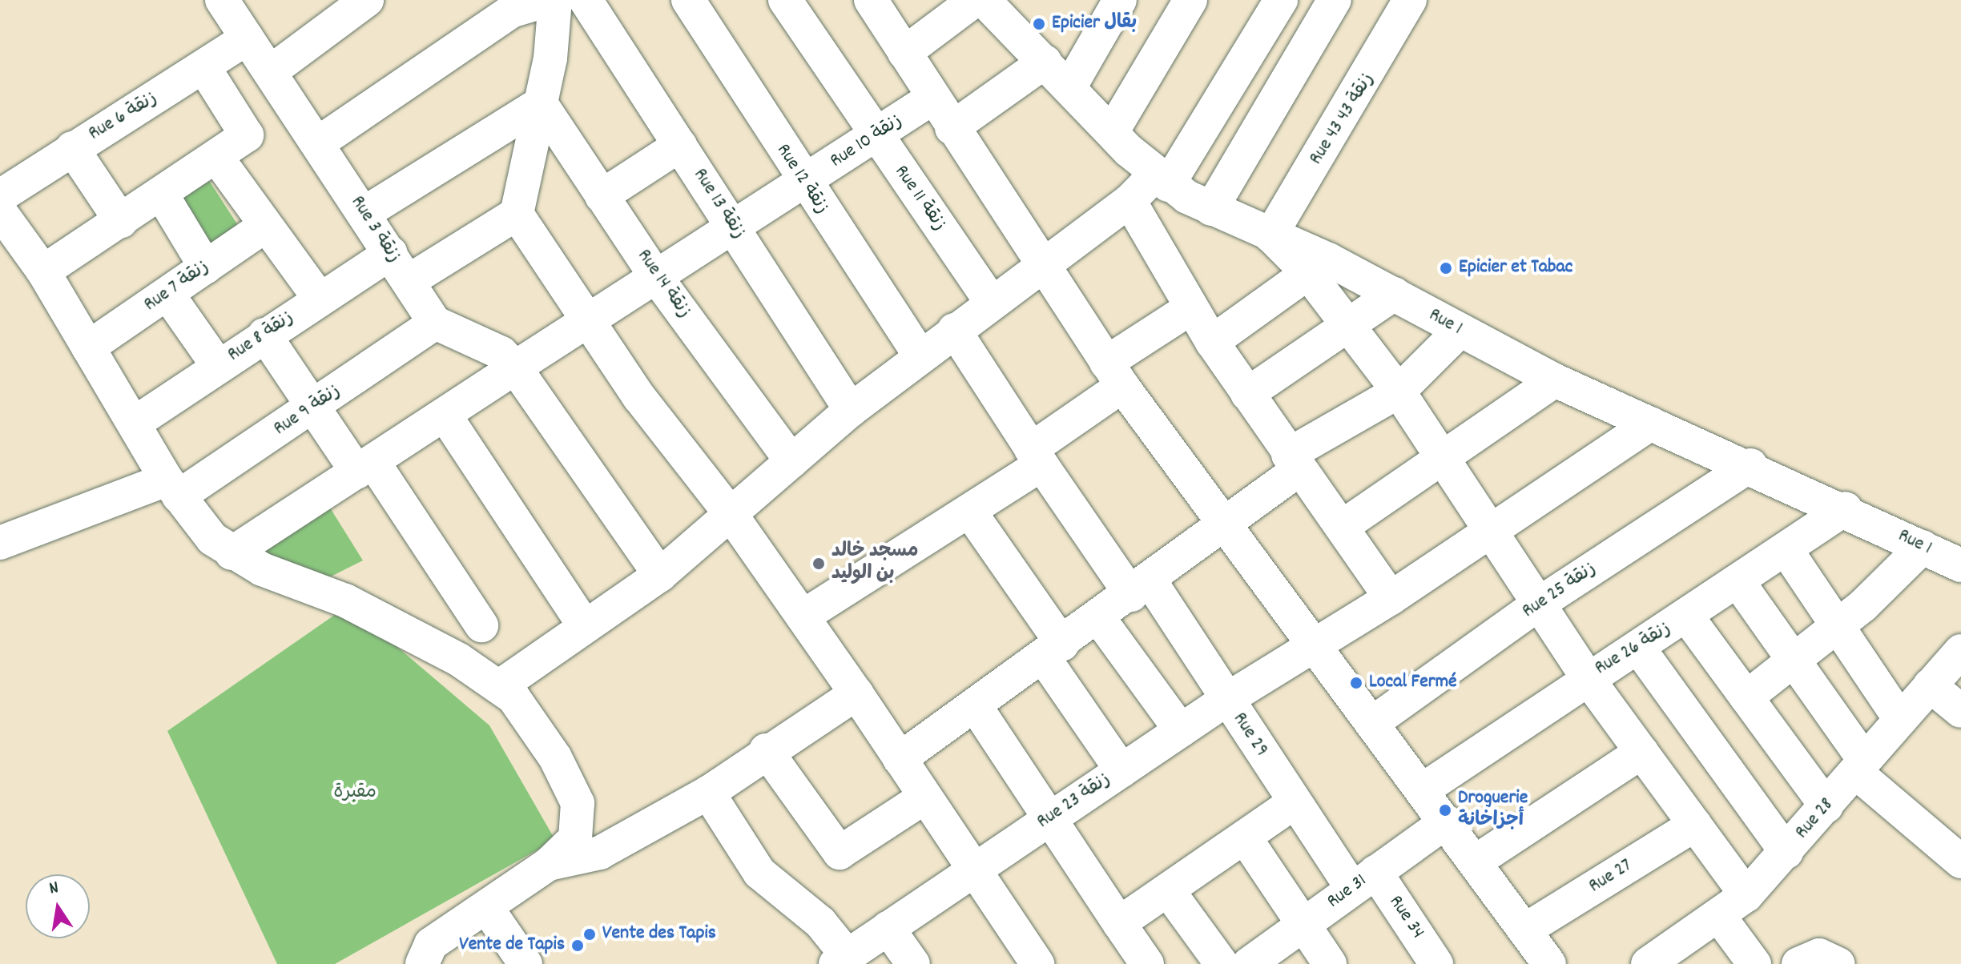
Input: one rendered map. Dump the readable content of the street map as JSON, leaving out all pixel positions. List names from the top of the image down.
{
  "streets": {
    "street": [
      "Rue 6 زنقة",
      "Rue 43 زنقة 43",
      "Rue 10 زنقة",
      "Rue 12 زنقة",
      "Rue 11 زنقة",
      "Rue 13 زنقة",
      "Rue 3 زنقة",
      "Rue 14 زنقة",
      "Rue 7 زنقة",
      "Rue 1",
      "Rue 8 زنقة",
      "Rue 9 زنقة",
      "Rue 25 زنقة",
      "Rue 26 زنقة",
      "Rue 29",
      "Rue 23 زنقة",
      "Rue 28",
      "Rue 27",
      "Rue 31",
      "Rue 34"
    ]
  },
  "crossings": [
    ["Rue 6 زنقة", "Rue 3 زنقة"],
    ["Rue 43 زنقة 43", "Rue 1"],
    ["Rue 10 زنقة", "Rue 12 زنقة"],
    ["Rue 10 زنقة", "Rue 11 زنقة"],
    ["Rue 10 زنقة", "Rue 13 زنقة"],
    ["Rue 10 زنقة", "Rue 14 زنقة"],
    ["Rue 3 زنقة", "Rue 8 زنقة"],
    ["Rue 3 زنقة", "Rue 9 زنقة"],
    ["Rue 1", "Rue 25 زنقة"],
    ["Rue 1", "Rue 26 زنقة"],
    ["Rue 1", "Rue 23 زنقة"],
    ["Rue 29", "Rue 23 زنقة"],
    ["Rue 29", "Rue 31"],
    ["Rue 29", "Rue 34"],
    ["Rue 31", "Rue 34"]
  ],
  "parks": ["مقبرة"],
  "places": [
    "Epicier بقال",
    "Epicier et Tabac",
    "مسجد خالد بن الوليد",
    "Local Fermé",
    "Droguerie أجزاخانة",
    "Vente des Tapis",
    "Vente de Tapis"
  ],
  "north": "top"
}
